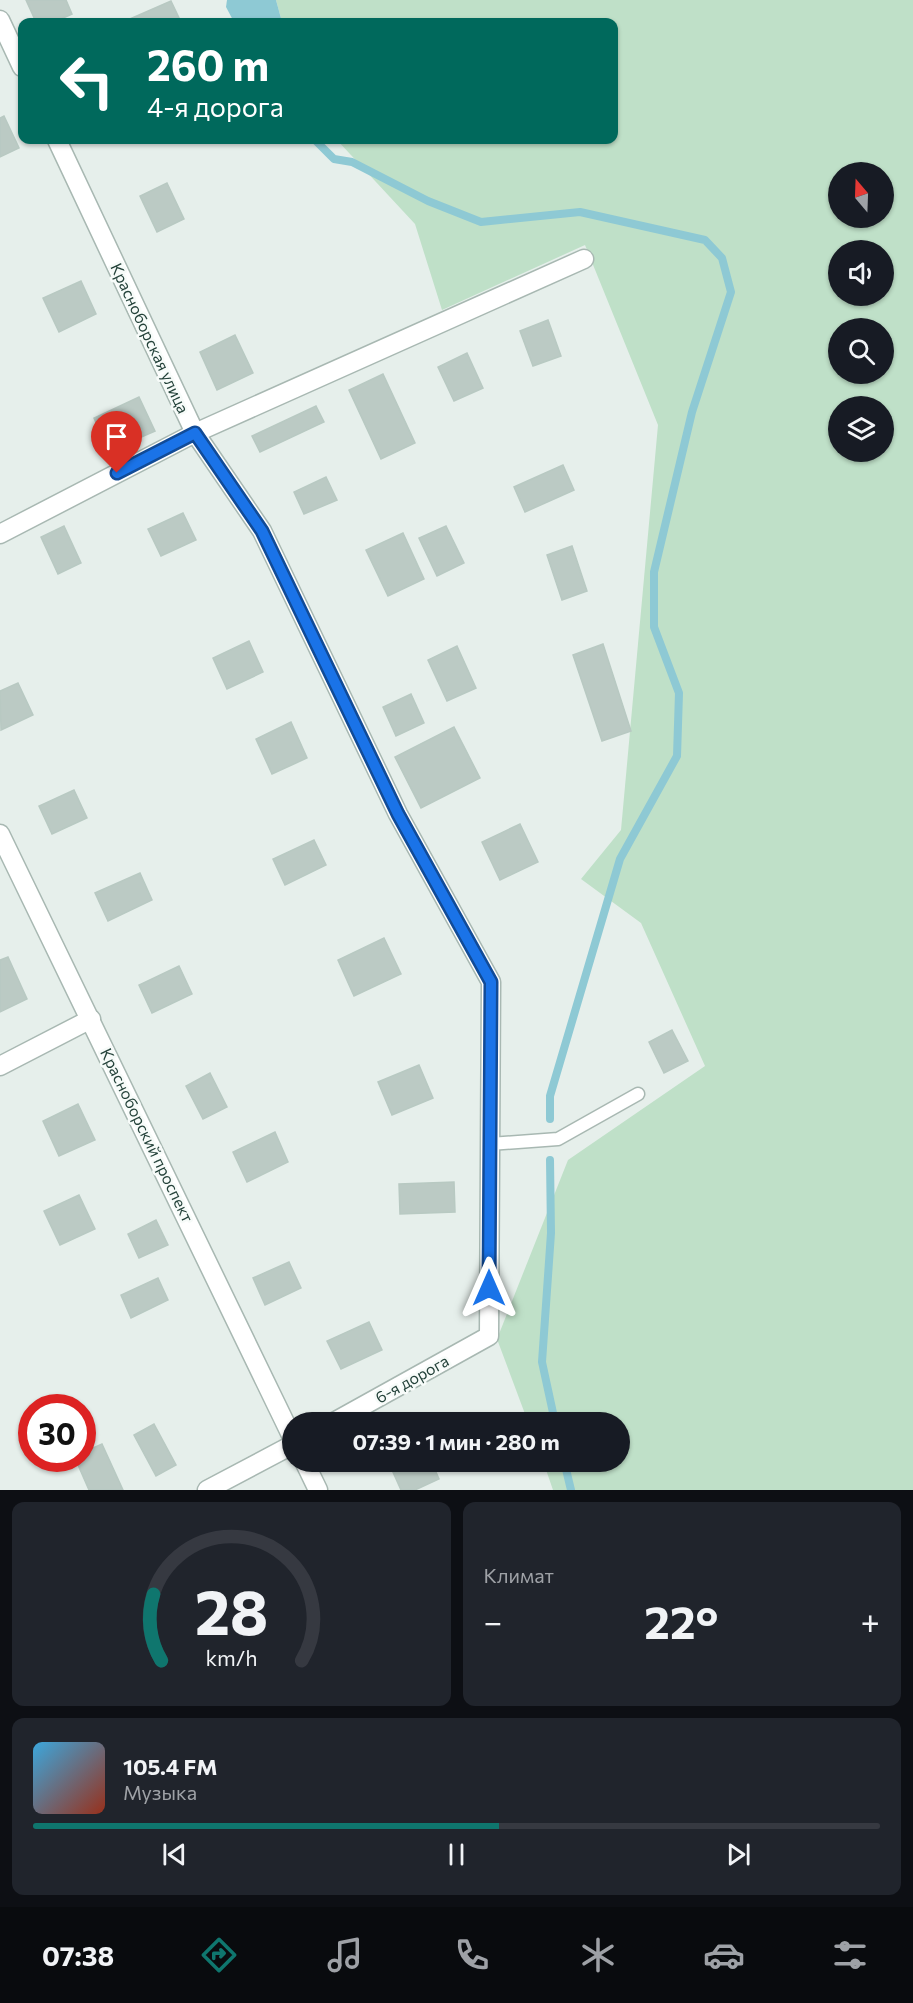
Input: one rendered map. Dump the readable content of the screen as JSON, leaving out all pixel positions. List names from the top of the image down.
{
  "streets": {
    "street": ["Красноборская улица", "Красноборский проспект", "6-я дорога"]
  },
  "crossings": [
    ["Красноборская улица", "6-я дорога"]
  ],
  "north": "top",
  "page": {
    "turn": ["260 m", "4-я дорога"],
    "limit": "30",
    "trip": "07:39 · 1 мин · 280 m",
    "tile": "Климат",
    "heat": ["−", "22°", "+"],
    "song": ["105.4 FM", "Музыка"],
    "tabs": "07:38",
    "gauge": ["28", "km/h"]
  }
}
